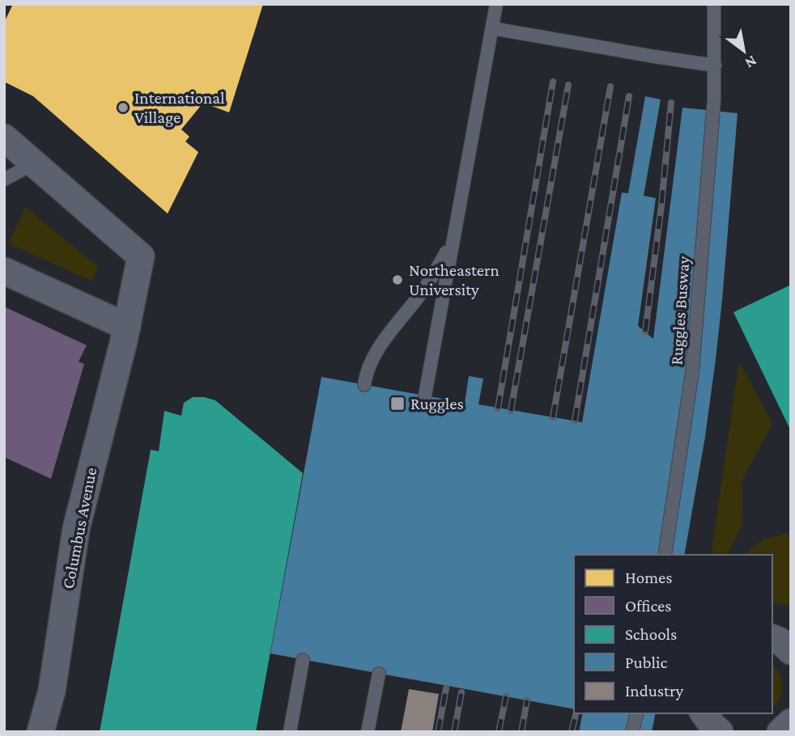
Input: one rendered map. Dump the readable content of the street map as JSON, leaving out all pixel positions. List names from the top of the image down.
{
  "streets": {
    "street": ["Columbus Avenue"],
    "lane": ["Ruggles Busway"]
  },
  "places": {
    "other": ["International Village", "Northeastern University"],
    "transit": ["Ruggles"]
  },
  "legend": [
    "Homes",
    "Offices",
    "Schools",
    "Public",
    "Industry"
  ],
  "north": "bottom right"
}
